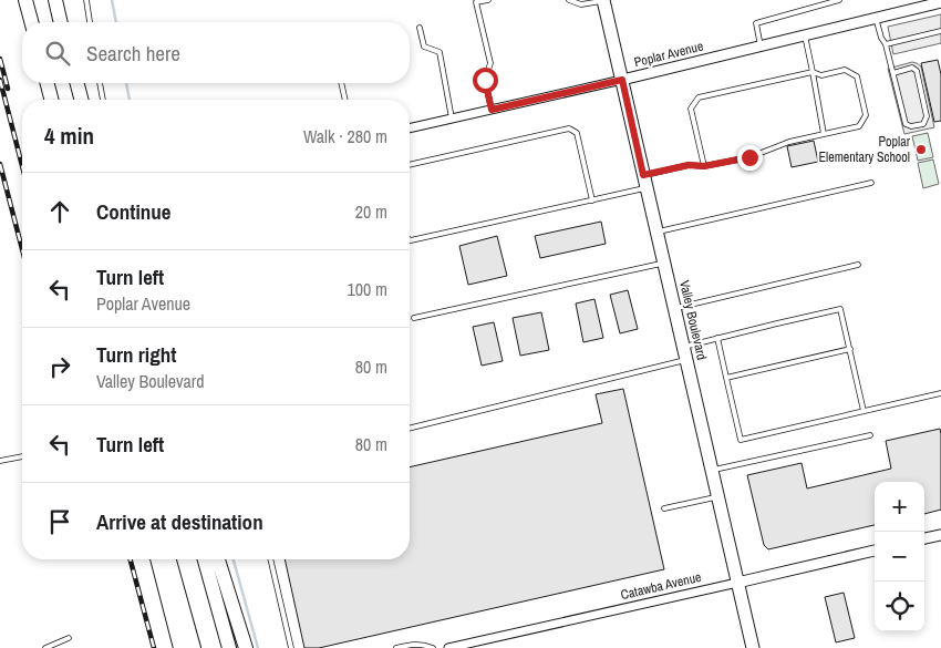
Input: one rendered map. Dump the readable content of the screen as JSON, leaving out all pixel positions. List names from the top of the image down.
{
  "streets": {
    "main road": ["Valley Boulevard"],
    "street": ["Poplar Avenue", "Catawba Avenue"]
  },
  "crossings": [
    ["Poplar Avenue", "Valley Boulevard"],
    ["Valley Boulevard", "Catawba Avenue"]
  ],
  "places": ["Poplar Elementary School"],
  "page": {
    "search": "Search here",
    "heading": ["4 min", "Walk · 280 m"],
    "list": [
      ["Continue", "20 m"],
      ["Turn left", "Poplar Avenue", "100 m"],
      ["Turn right", "Valley Boulevard", "80 m"],
      ["Turn left", "80 m"],
      "Arrive at destination"
    ],
    "map_buttons": ["+", "−"]
  }
}
